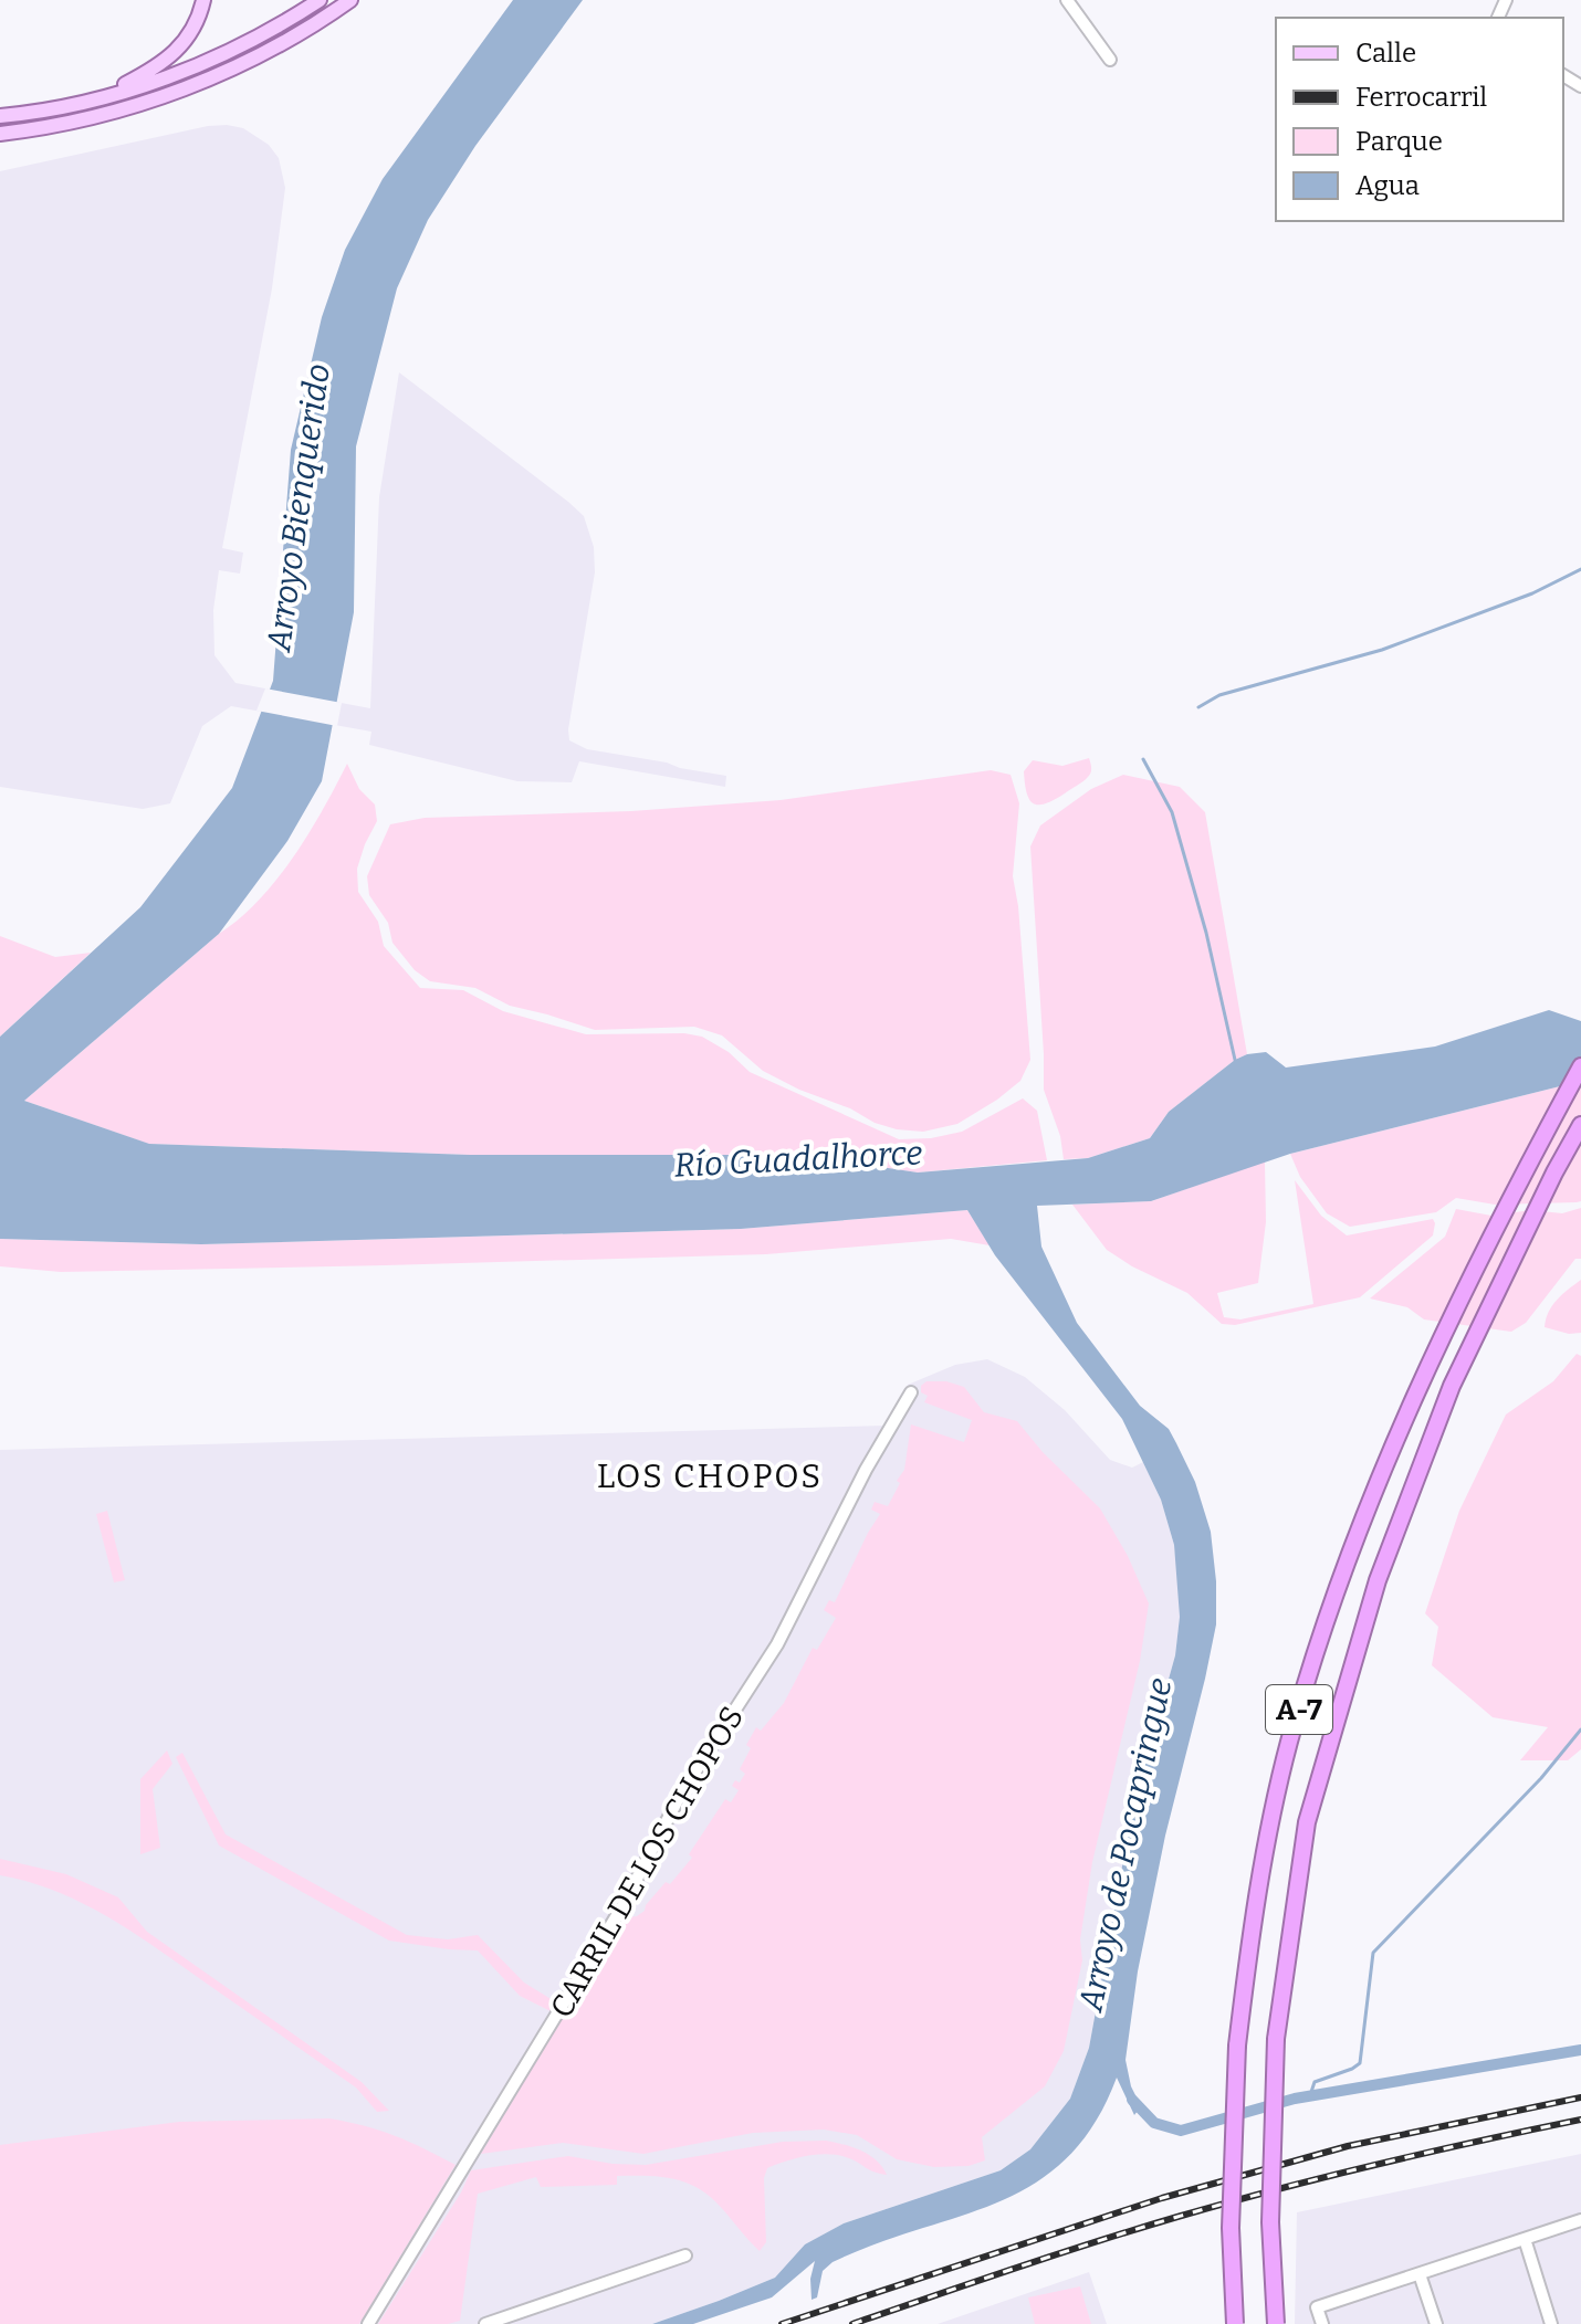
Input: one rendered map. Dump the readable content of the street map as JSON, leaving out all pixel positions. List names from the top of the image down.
{
  "streets": {
    "highway": ["A-7"],
    "street": ["CARRIL DE LOS CHOPOS"]
  },
  "districts": ["LOS CHOPOS"],
  "water": ["Arroyo Bienquerido", "Río Guadalhorce", "Arroyo de Pocapringue"],
  "legend": [
    "Calle",
    "Ferrocarril",
    "Parque",
    "Agua"
  ]
}
